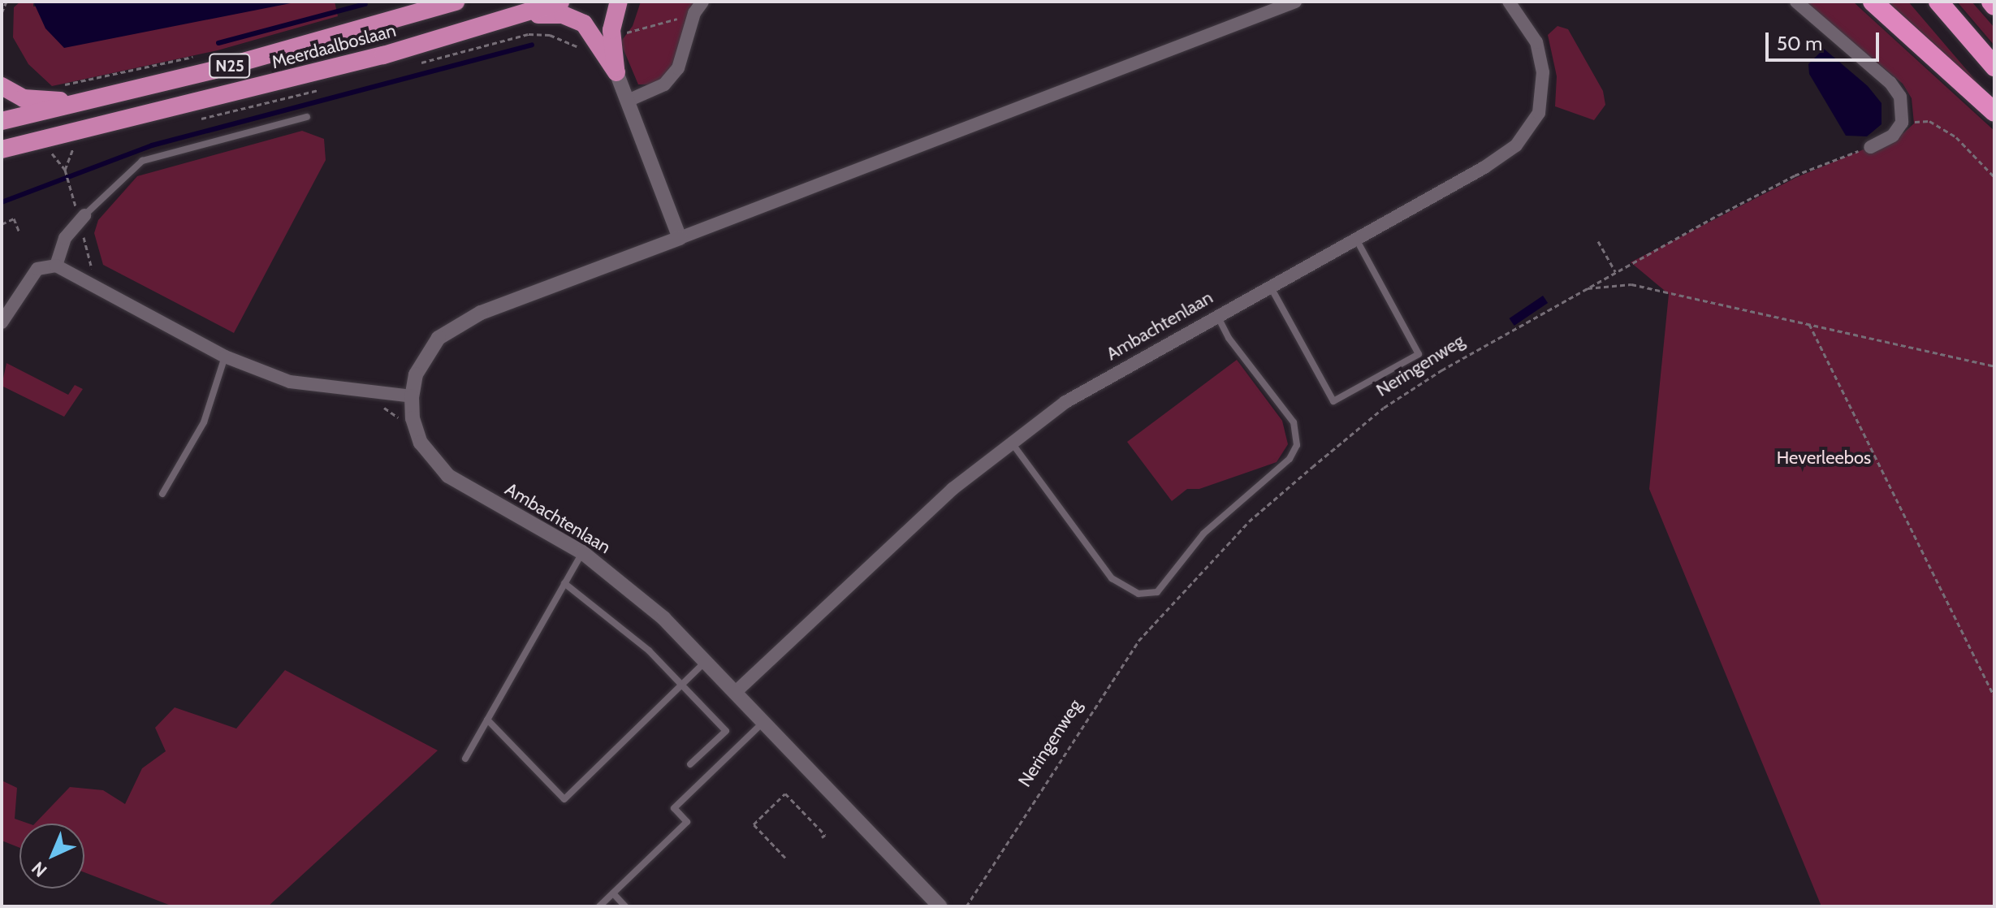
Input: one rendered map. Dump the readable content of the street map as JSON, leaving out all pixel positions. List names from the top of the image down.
{
  "streets": {
    "highway": ["Meerdaalboslaan", "N25"],
    "street": ["Ambachtenlaan"],
    "path": ["Neringenweg"]
  },
  "parks": ["Heverleebos"],
  "scale_bar": "50 m",
  "north": "bottom left"
}
